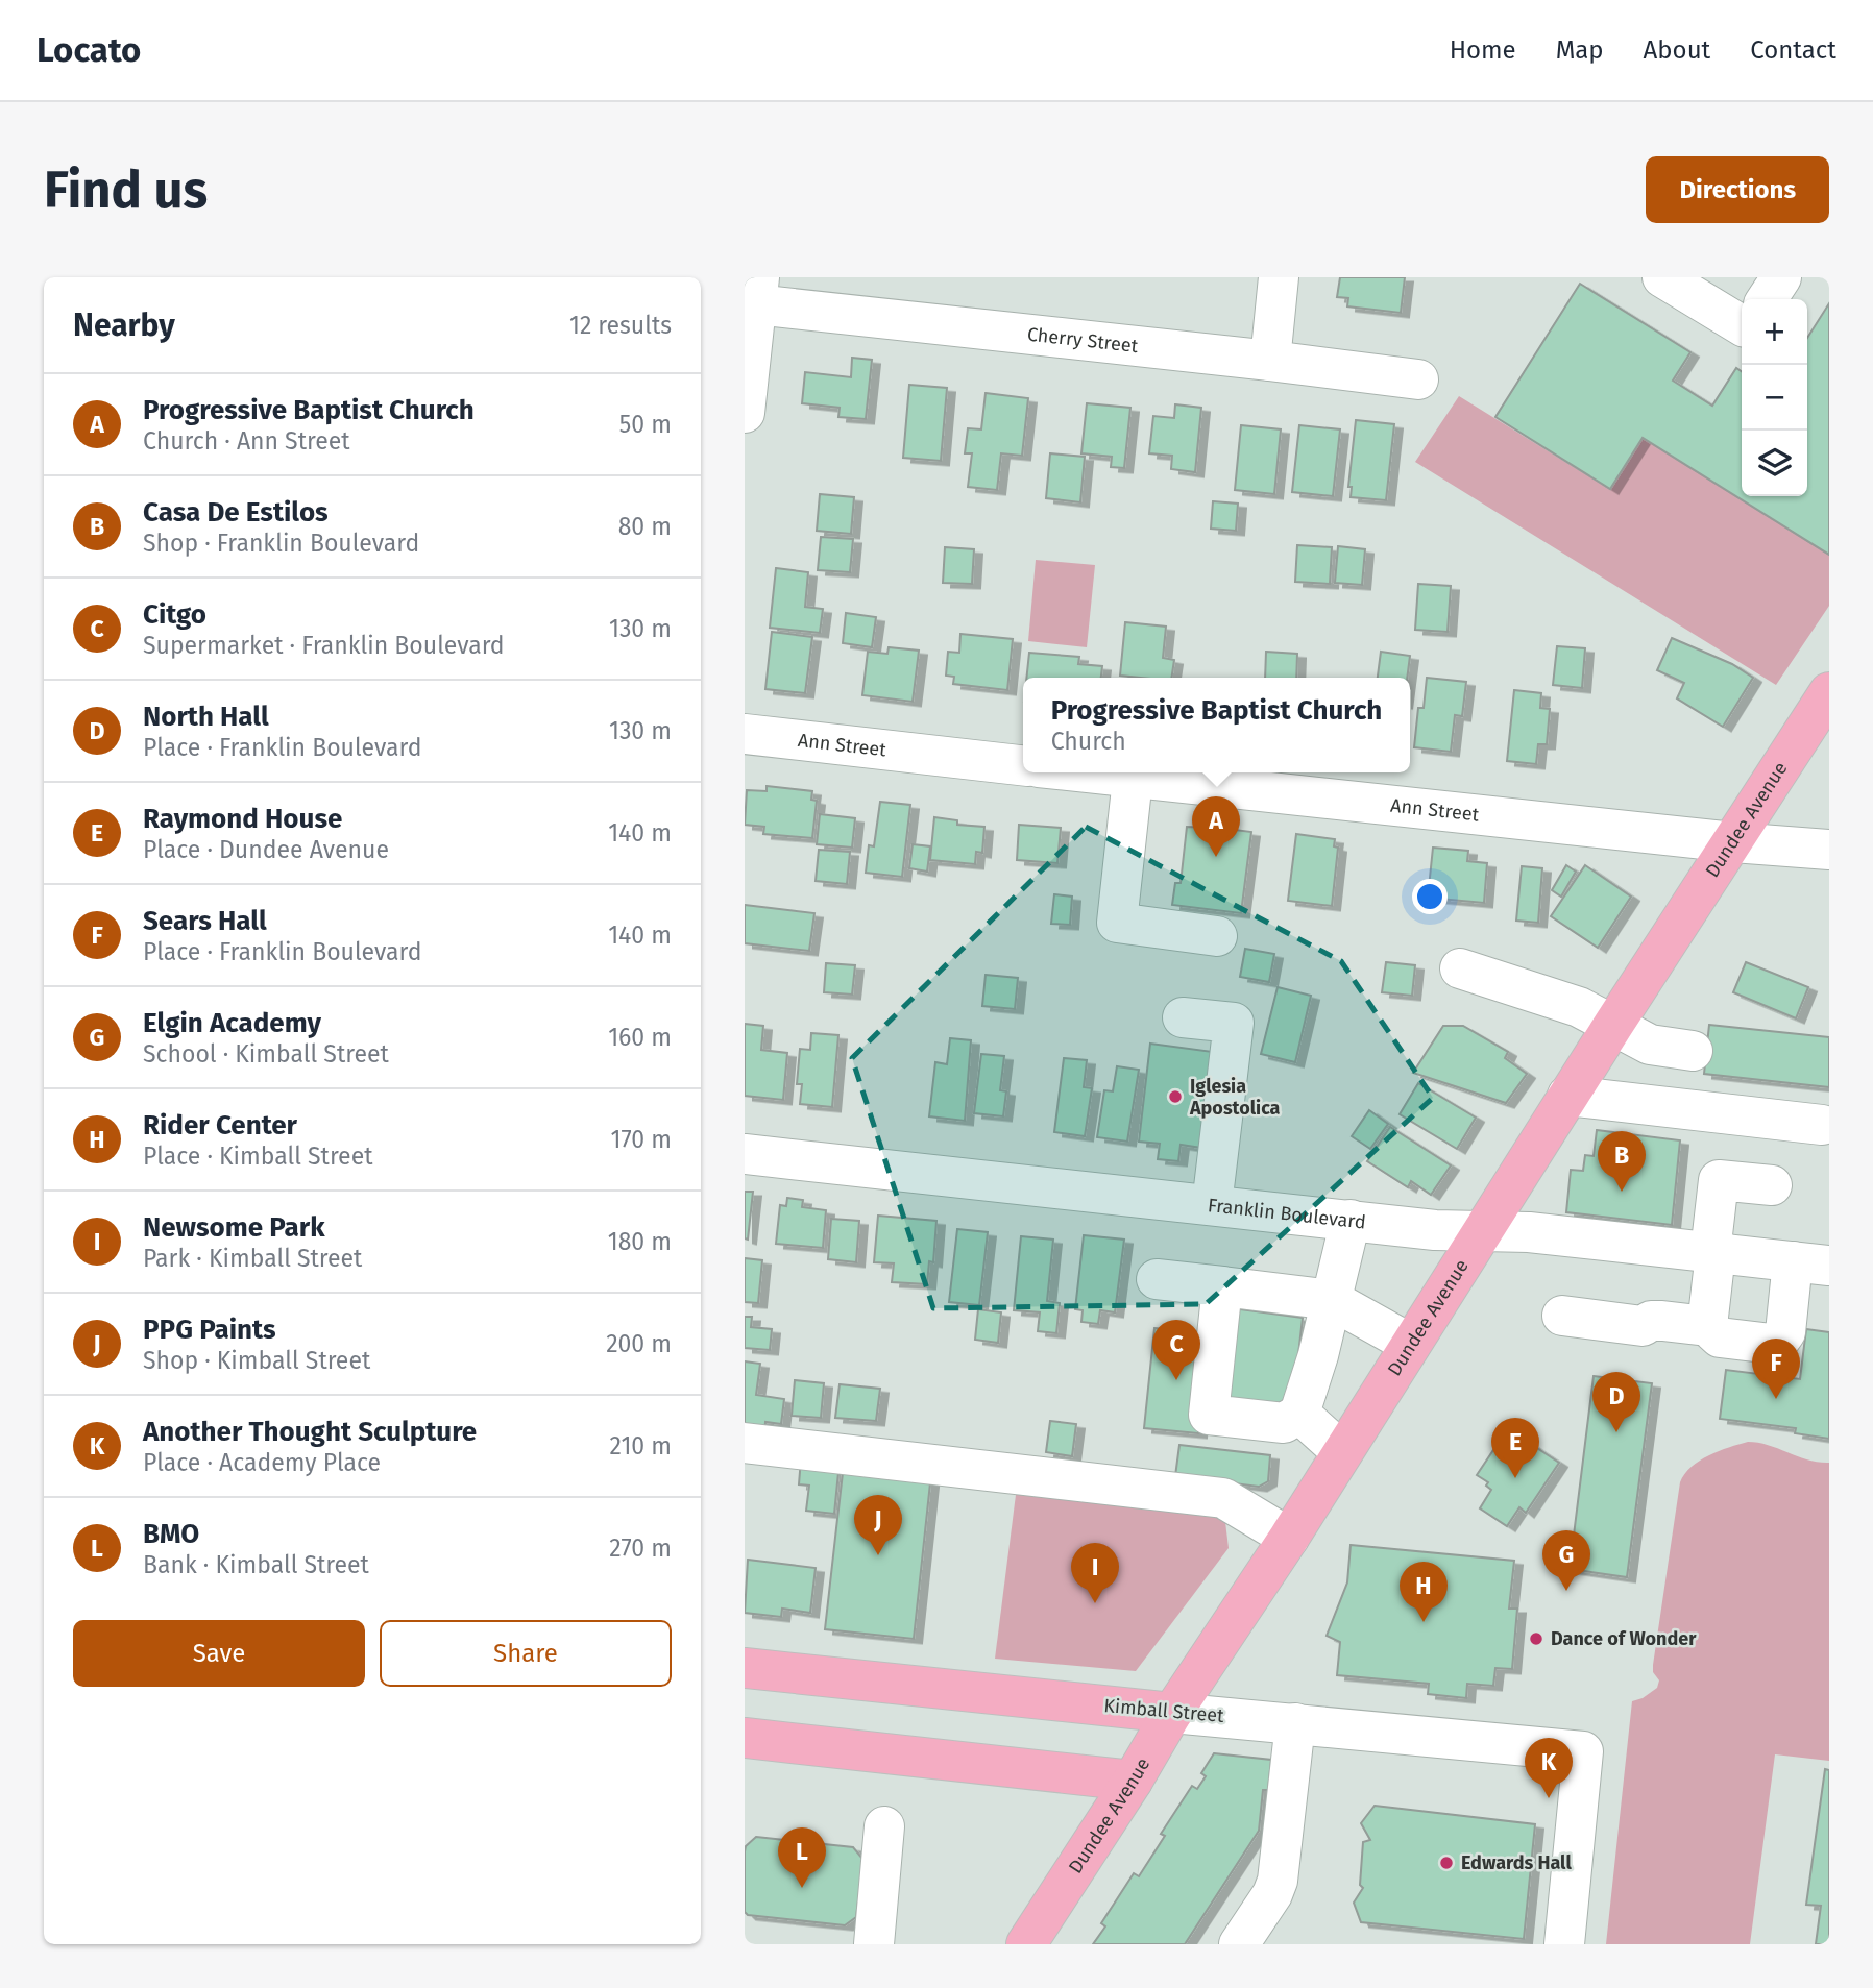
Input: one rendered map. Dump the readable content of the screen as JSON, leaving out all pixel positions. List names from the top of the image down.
{
  "streets": {
    "main road": ["Dundee Avenue", "Kimball Street"],
    "street": ["Cherry Street", "Ann Street", "Franklin Boulevard"]
  },
  "crossings": [
    ["Ann Street", "Dundee Avenue"],
    ["Dundee Avenue", "Franklin Boulevard"],
    ["Dundee Avenue", "Kimball Street"]
  ],
  "places": ["Iglesia Apostolica", "Dance of Wonder", "Edwards Hall"],
  "page": {
    "header": "Locato",
    "nav": [
      "Home",
      "Map",
      "About",
      "Contact"
    ],
    "buttons": [
      "Directions",
      ["Save", "Share"]
    ],
    "title": "Find us",
    "heading": ["Nearby", "12 results"],
    "map_buttons": ["+", "−"],
    "list": [
      {
        "mark": "A",
        "name": "Progressive Baptist Church",
        "note": "Church · Ann Street",
        "value": "50 m"
      },
      {
        "mark": "B",
        "name": "Casa De Estilos",
        "note": "Shop · Franklin Boulevard",
        "value": "80 m"
      },
      {
        "mark": "C",
        "name": "Citgo",
        "note": "Supermarket · Franklin Boulevard",
        "value": "130 m"
      },
      {
        "mark": "D",
        "name": "North Hall",
        "note": "Place · Franklin Boulevard",
        "value": "130 m"
      },
      {
        "mark": "E",
        "name": "Raymond House",
        "note": "Place · Dundee Avenue",
        "value": "140 m"
      },
      {
        "mark": "F",
        "name": "Sears Hall",
        "note": "Place · Franklin Boulevard",
        "value": "140 m"
      },
      {
        "mark": "G",
        "name": "Elgin Academy",
        "note": "School · Kimball Street",
        "value": "160 m"
      },
      {
        "mark": "H",
        "name": "Rider Center",
        "note": "Place · Kimball Street",
        "value": "170 m"
      },
      {
        "mark": "I",
        "name": "Newsome Park",
        "note": "Park · Kimball Street",
        "value": "180 m"
      },
      {
        "mark": "J",
        "name": "PPG Paints",
        "note": "Shop · Kimball Street",
        "value": "200 m"
      },
      {
        "mark": "K",
        "name": "Another Thought Sculpture",
        "note": "Place · Academy Place",
        "value": "210 m"
      },
      {
        "mark": "L",
        "name": "BMO",
        "note": "Bank · Kimball Street",
        "value": "270 m"
      }
    ],
    "popup": ["Progressive Baptist Church", "Church"],
    "pins": [
      "A",
      "B",
      "C",
      "F",
      "D",
      "E",
      "J",
      "G",
      "I",
      "H",
      "K",
      "L"
    ]
  }
}
